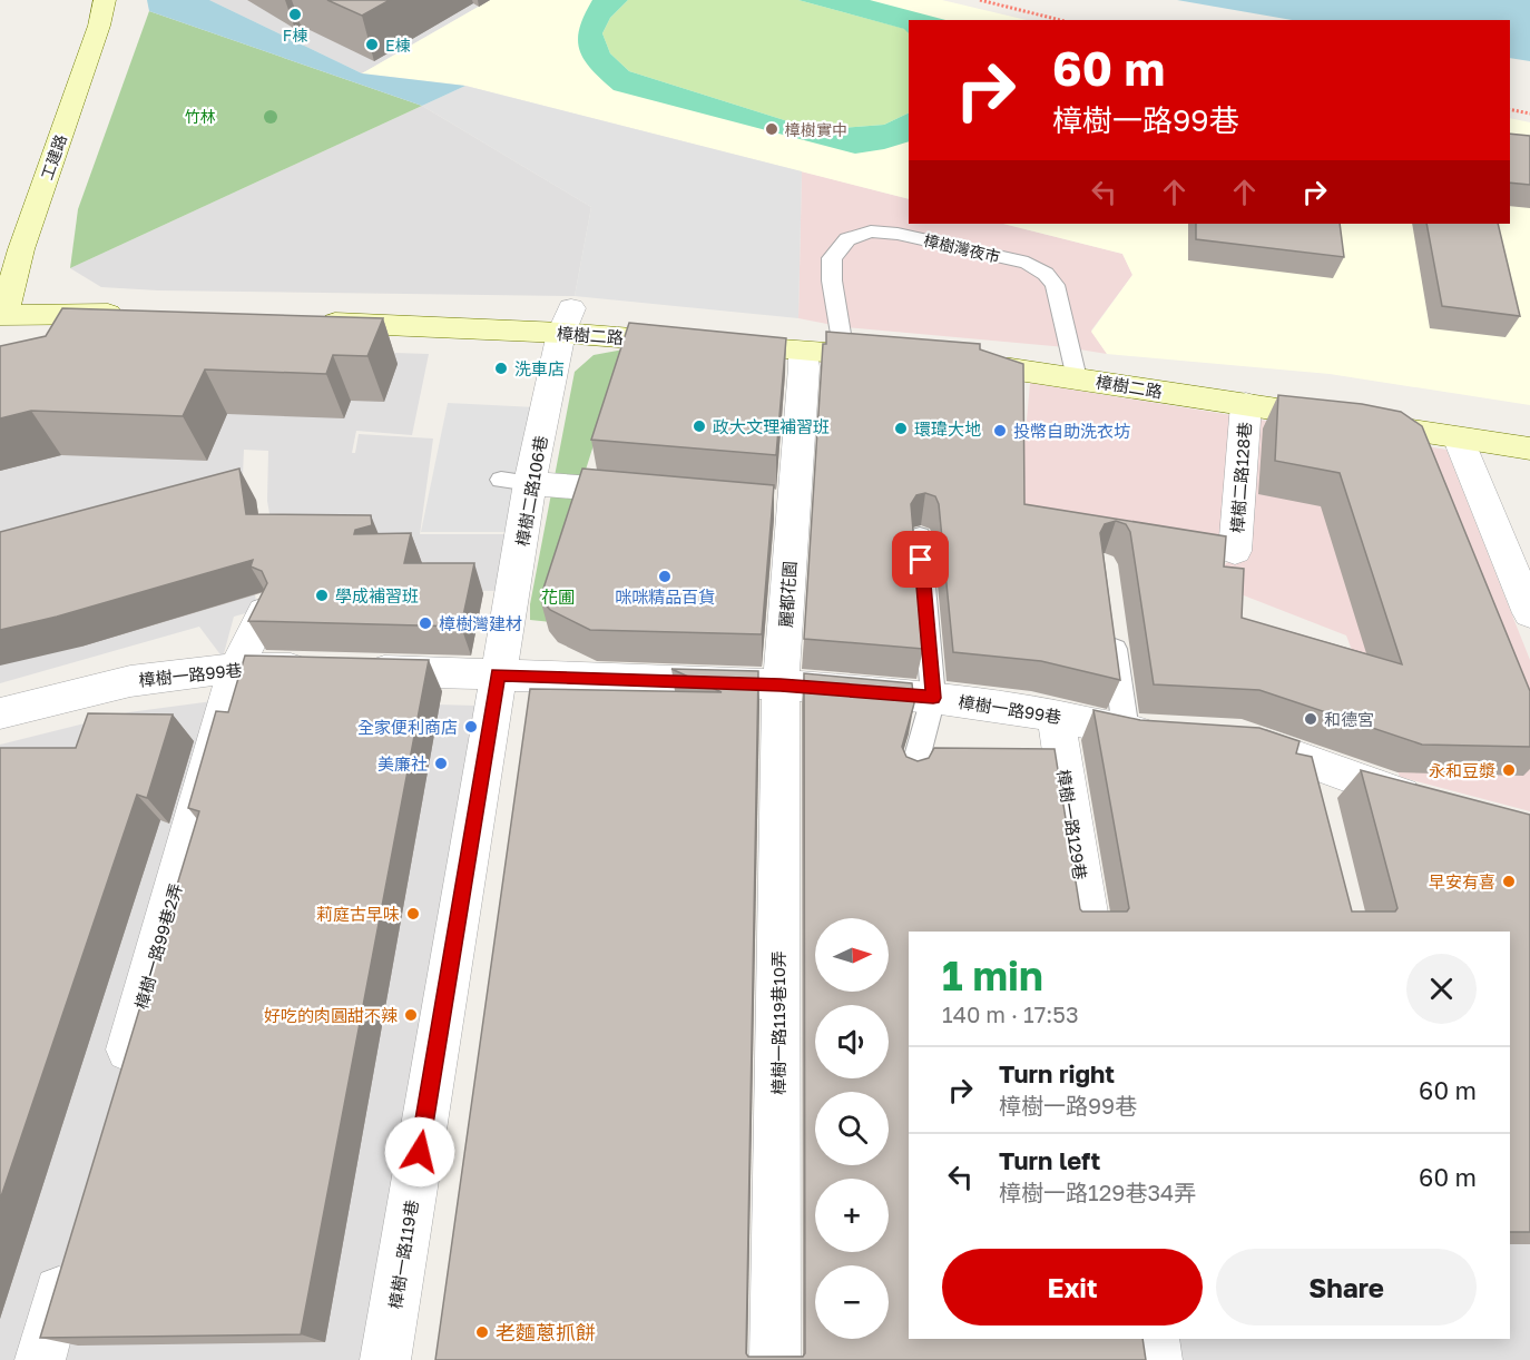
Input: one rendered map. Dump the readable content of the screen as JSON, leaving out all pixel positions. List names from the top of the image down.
{
  "streets": {
    "street": [
      "工建路",
      "樟樹二路",
      "樟樹二路128巷",
      "樟樹二路106巷",
      "麗都花園",
      "樟樹一路99巷",
      "樟樹一路129巷",
      "樟樹一路99巷2弄",
      "樟樹一路119巷10弄",
      "樟樹一路119巷"
    ],
    "lane": ["樟樹灣夜市"]
  },
  "crossings": [
    ["樟樹灣夜市", "樟樹二路"],
    ["樟樹二路", "樟樹二路128巷"],
    ["樟樹二路", "樟樹二路106巷"],
    ["樟樹二路", "麗都花園"],
    ["樟樹二路106巷", "樟樹一路99巷"],
    ["樟樹二路106巷", "樟樹一路119巷"],
    ["麗都花園", "樟樹一路99巷"],
    ["麗都花園", "樟樹一路119巷10弄"],
    ["樟樹一路99巷", "樟樹一路129巷"],
    ["樟樹一路99巷", "樟樹一路99巷2弄"],
    ["樟樹一路99巷", "樟樹一路119巷10弄"],
    ["樟樹一路99巷", "樟樹一路119巷"]
  ],
  "parks": ["竹林", "花圃"],
  "places": [
    "F棟",
    "E棟",
    "樟樹實中",
    "洗車店",
    "政大文理補習班",
    "環瑋大地",
    "投幣自助洗衣坊",
    "咪咪精品百貨",
    "學成補習班",
    "樟樹灣建材",
    "和德宮",
    "全家便利商店",
    "美廉社",
    "永和豆漿",
    "早安有喜",
    "莉庭古早味",
    "好吃的肉圓甜不辣",
    "老麵蔥抓餅"
  ],
  "north": "right",
  "page": {
    "turn": ["60 m", "樟樹一路99巷"],
    "map_buttons": ["+", "−"],
    "heading": ["1 min", "140 m · 17:53"],
    "list": [
      {
        "name": "Turn right",
        "note": "樟樹一路99巷",
        "value": "60 m"
      },
      {
        "name": "Turn left",
        "note": "樟樹一路129巷34弄",
        "value": "60 m"
      }
    ],
    "buttons": ["Exit", "Share"]
  }
}
